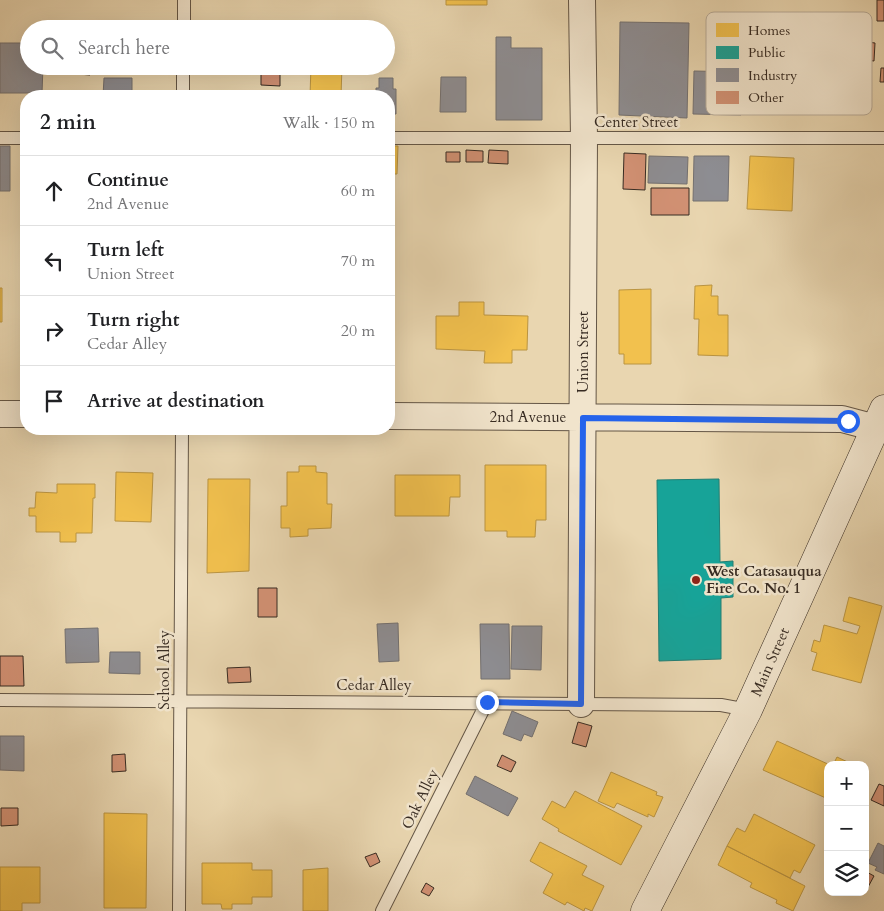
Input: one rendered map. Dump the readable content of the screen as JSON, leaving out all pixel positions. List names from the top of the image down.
{
  "streets": {
    "main road": ["Main Street"],
    "street": ["Union Street", "2nd Avenue"],
    "lane": [
      "Center Street",
      "School Alley",
      "Cedar Alley",
      "Oak Alley"
    ]
  },
  "crossings": [
    ["Center Street", "Union Street"],
    ["Union Street", "2nd Avenue"],
    ["Union Street", "Cedar Alley"],
    ["2nd Avenue", "Main Street"],
    ["Main Street", "Cedar Alley"],
    ["School Alley", "Cedar Alley"],
    ["Cedar Alley", "Oak Alley"]
  ],
  "places": ["West Catasauqua Fire Co. No. 1"],
  "legend": [
    "Homes",
    "Public",
    "Industry",
    "Other"
  ],
  "page": {
    "search": "Search here",
    "heading": ["2 min", "Walk · 150 m"],
    "list": [
      ["Continue", "2nd Avenue", "60 m"],
      ["Turn left", "Union Street", "70 m"],
      ["Turn right", "Cedar Alley", "20 m"],
      "Arrive at destination"
    ],
    "map_buttons": ["+", "−"]
  }
}
